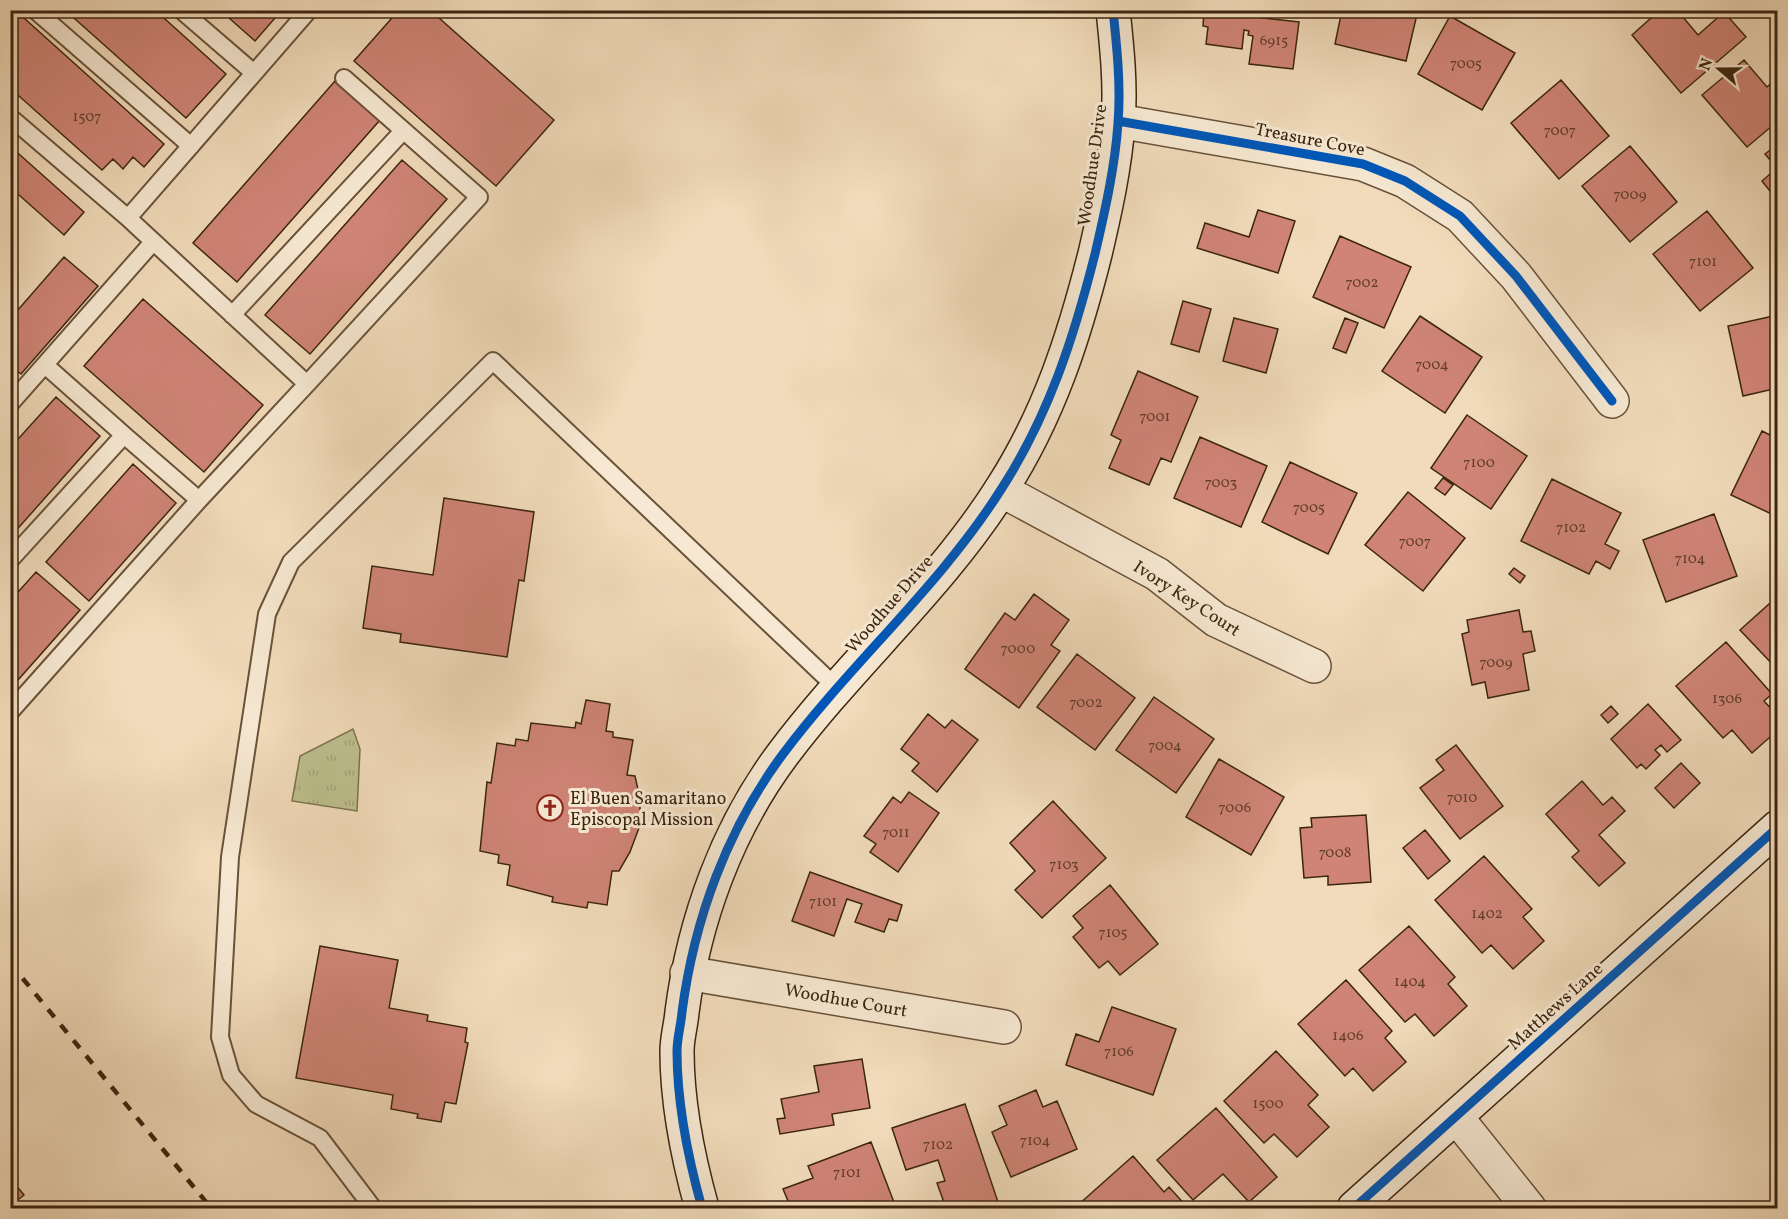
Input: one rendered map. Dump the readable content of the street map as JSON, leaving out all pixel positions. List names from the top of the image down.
{
  "streets": {
    "street": [
      "Treasure Cove",
      "Woodhue Drive",
      "Ivory Key Court",
      "Woodhue Court",
      "Matthews Lane"
    ]
  },
  "crossings": [
    ["Treasure Cove", "Woodhue Drive"],
    ["Woodhue Drive", "Ivory Key Court"],
    ["Woodhue Drive", "Woodhue Court"]
  ],
  "places": {
    "church": ["El Buen Samaritano Episcopal Mission"]
  },
  "house_numbers": [
    "6915",
    "7005",
    "1507",
    "7007",
    "7009",
    "7101",
    "7002",
    "7004",
    "7001",
    "7100",
    "7003",
    "7005",
    "7102",
    "7007",
    "7104",
    "7000",
    "7009",
    "1306",
    "7002",
    "7004",
    "7010",
    "7006",
    "7011",
    "7008",
    "7103",
    "7101",
    "1402",
    "7105",
    "1404",
    "1406",
    "7106",
    "1500",
    "7104",
    "7102",
    "7101"
  ],
  "north": "left"
}
